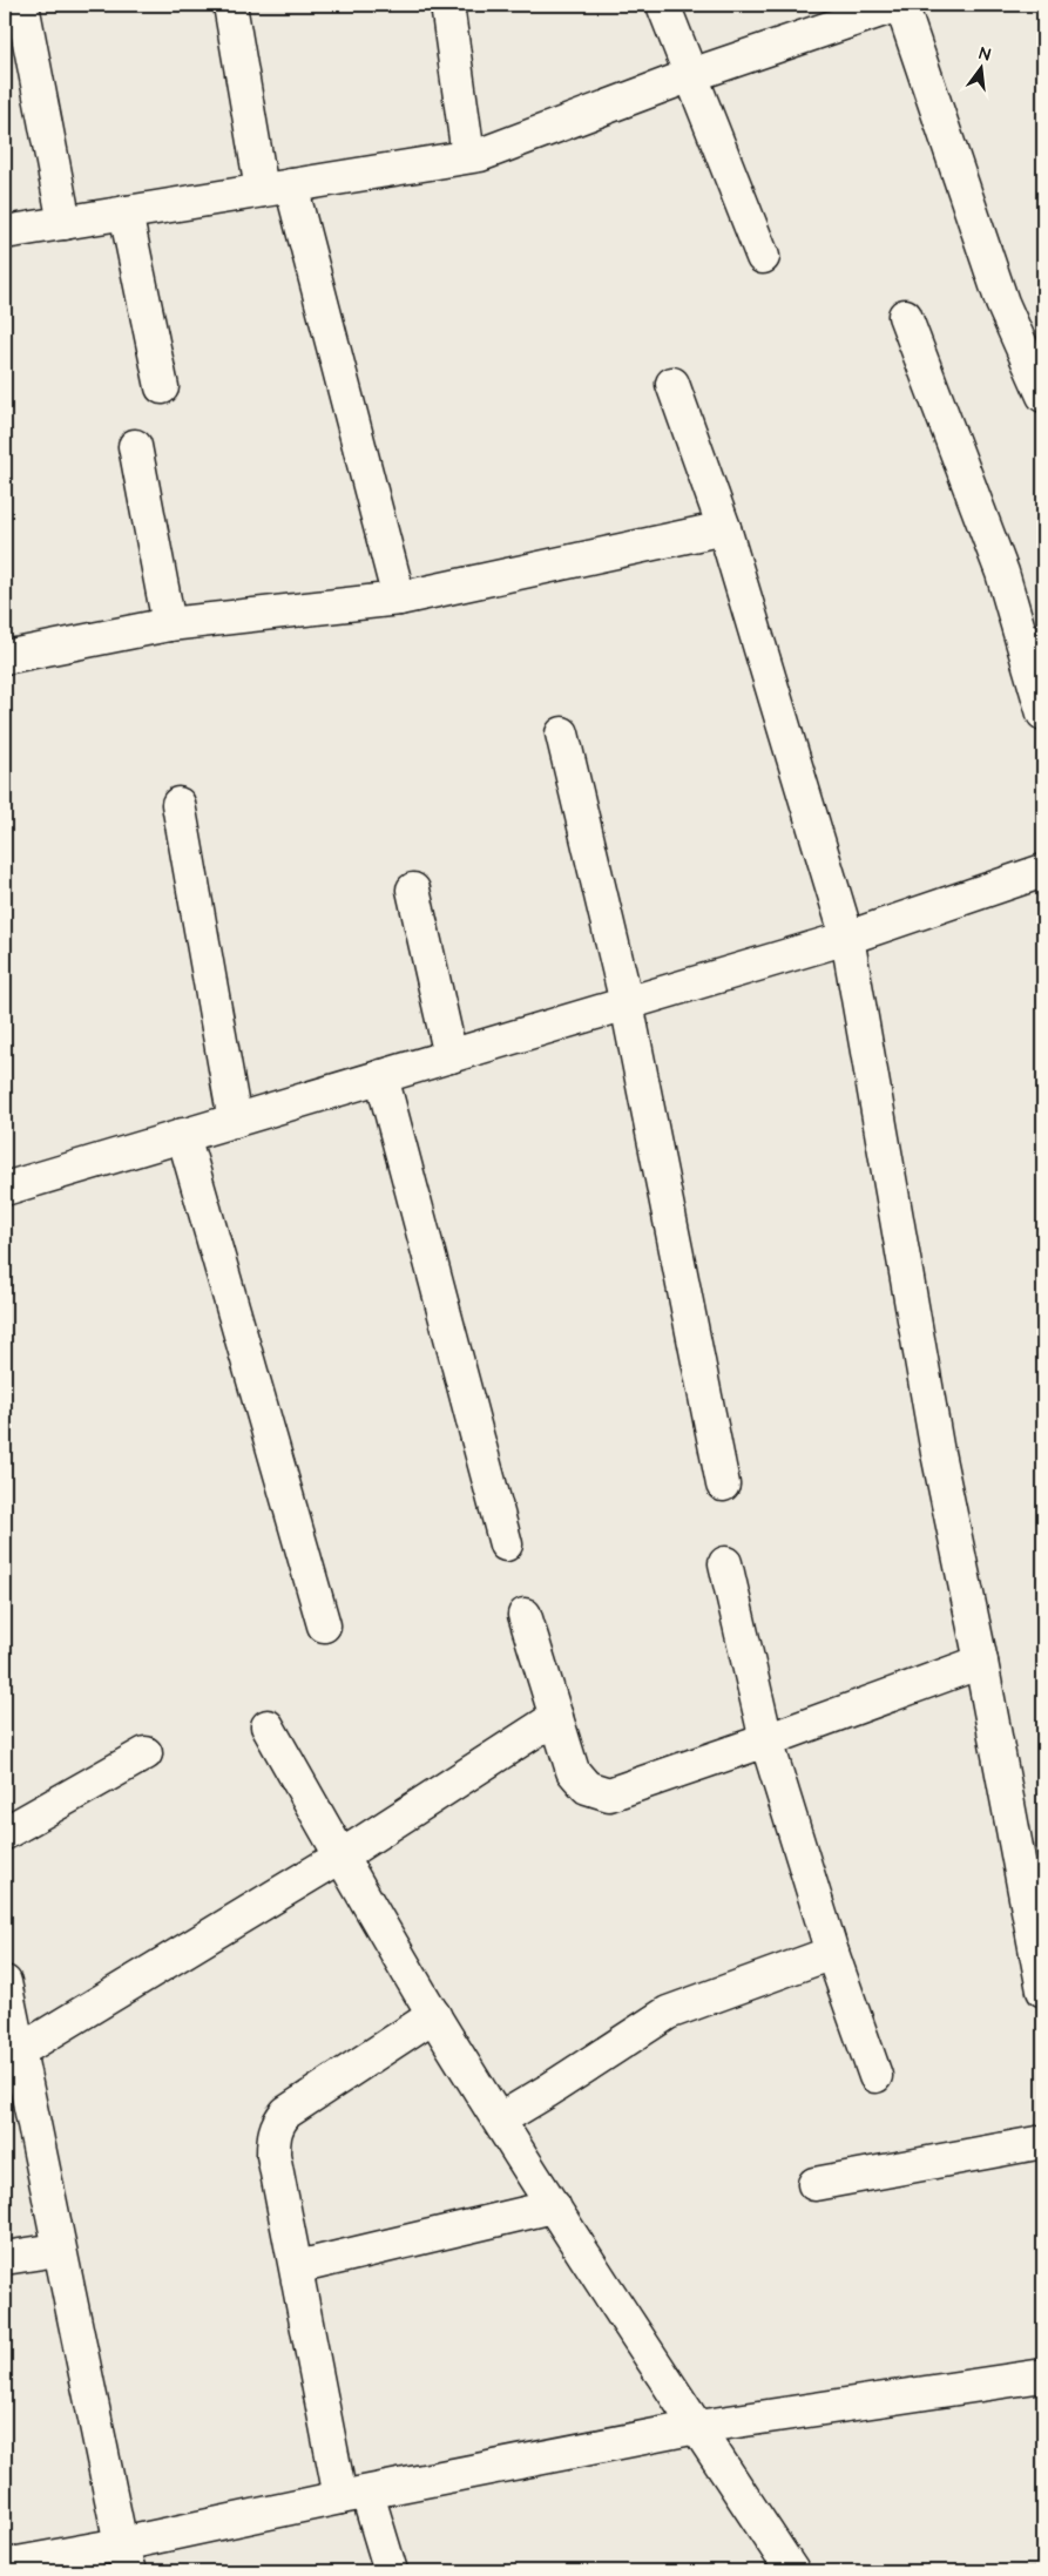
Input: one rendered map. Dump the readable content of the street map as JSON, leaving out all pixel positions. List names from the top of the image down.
{
  "north": "top"
}
